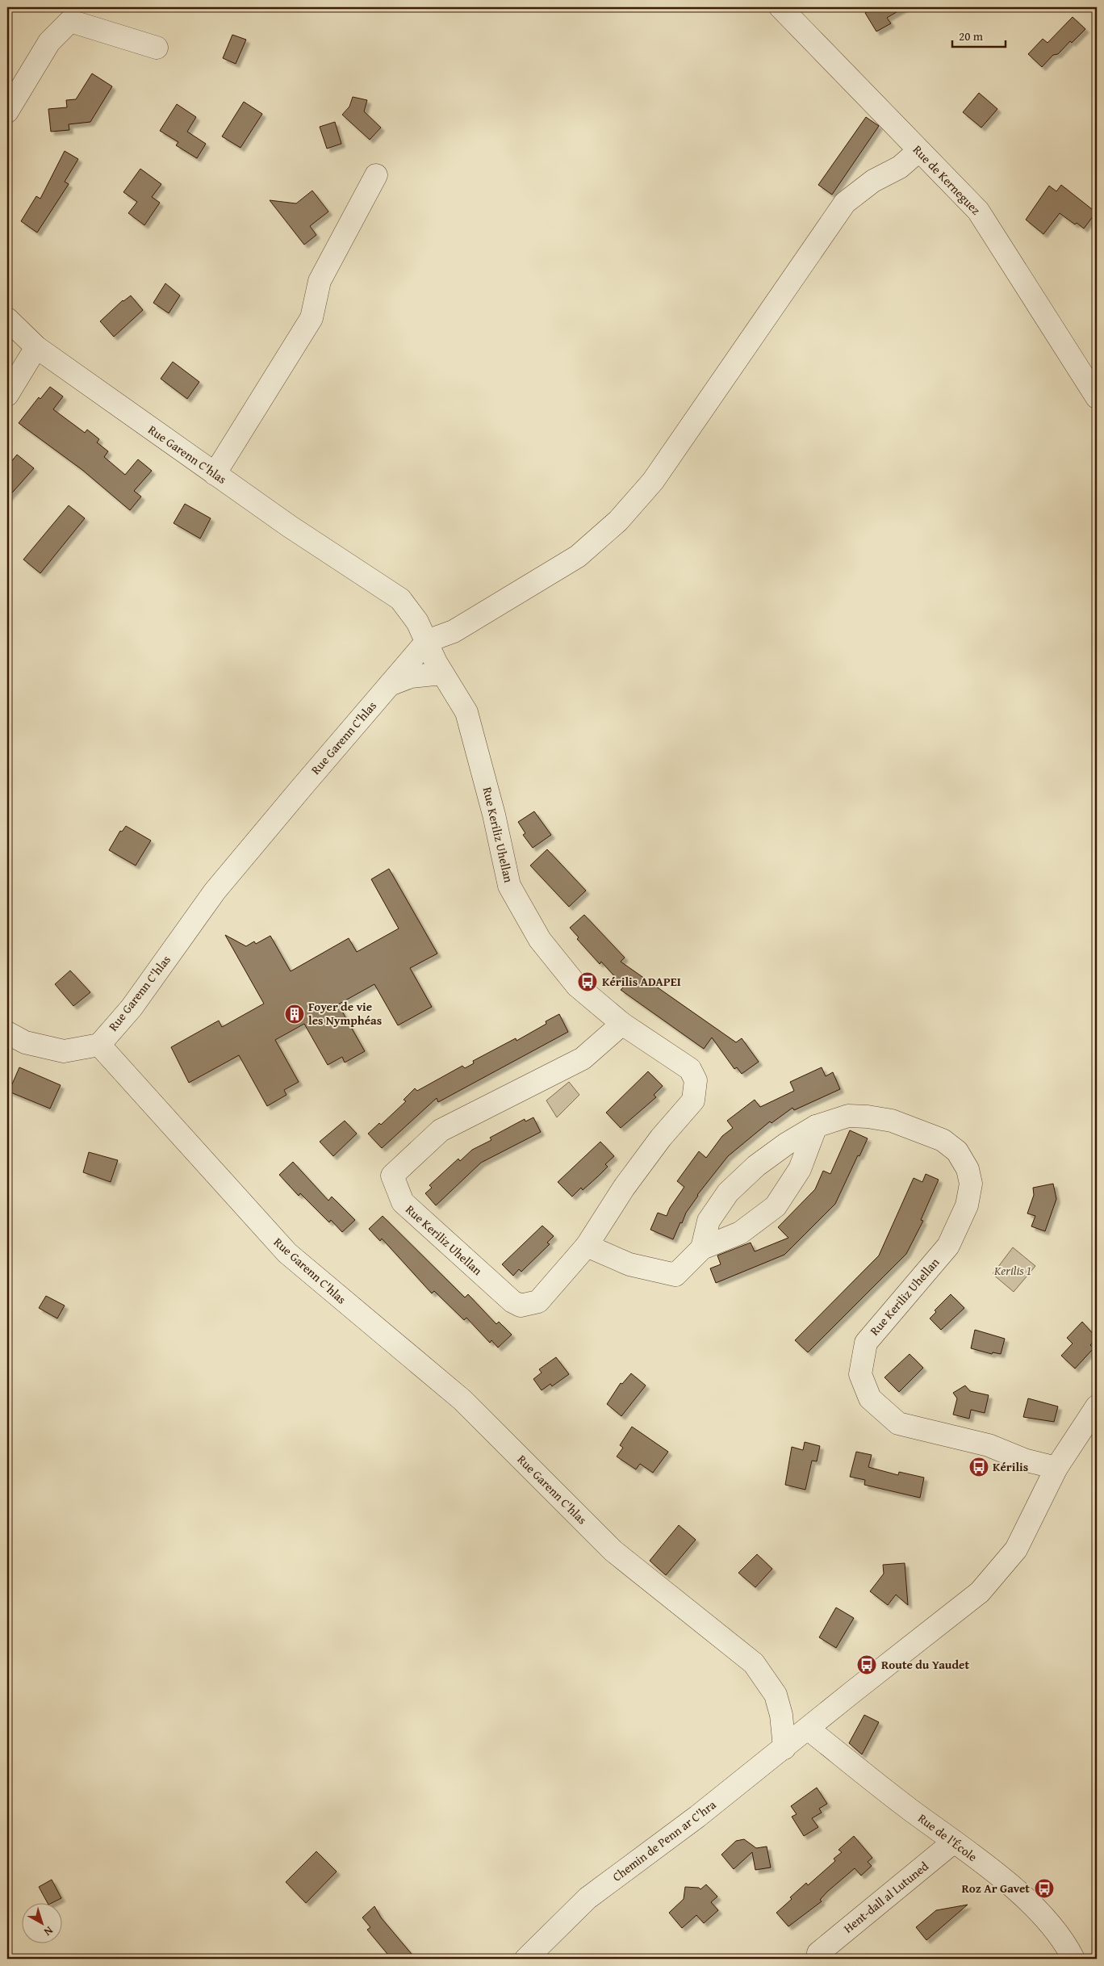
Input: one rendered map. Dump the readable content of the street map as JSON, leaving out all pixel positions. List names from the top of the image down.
{
  "streets": {
    "street": [
      "Rue de Kerneguez",
      "Rue Garenn C'hlas",
      "Rue Keriliz Uhellan",
      "Rue de l'École",
      "Chemin de Penn ar C'hra",
      "Hent-dall al Lutuned"
    ]
  },
  "crossings": [
    ["Rue Garenn C'hlas", "Rue Keriliz Uhellan"],
    ["Rue Garenn C'hlas", "Chemin de Penn ar C'hra"],
    ["Rue de l'École", "Chemin de Penn ar C'hra"],
    ["Rue de l'École", "Hent-dall al Lutuned"]
  ],
  "parks": ["Kerilis 1"],
  "places": {
    "bus stop": [
      "Kérilis ADAPEI",
      "Kérilis",
      "Route du Yaudet",
      "Roz Ar Gavet"
    ],
    "building": ["Foyer de vie les Nymphéas"]
  },
  "scale_bar": "20 m",
  "north": "bottom right"
}
